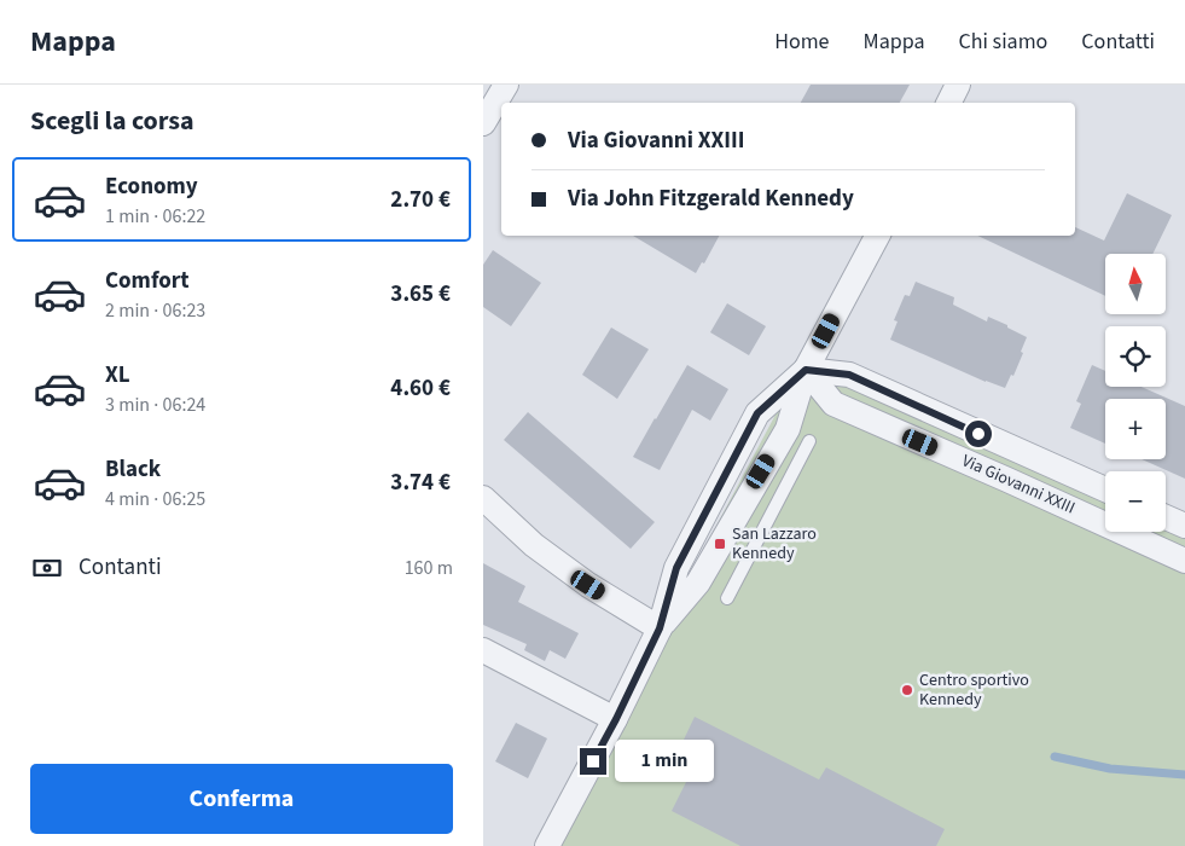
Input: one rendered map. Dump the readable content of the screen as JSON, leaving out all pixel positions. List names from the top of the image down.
{
  "streets": {
    "street": ["Via Giovanni XXIII"]
  },
  "places": {
    "transit": ["San Lazzaro Kennedy"],
    "other": ["Centro sportivo Kennedy"]
  },
  "north": "top",
  "page": {
    "header": "Mappa",
    "nav": [
      "Home",
      "Mappa",
      "Chi siamo",
      "Contatti"
    ],
    "heading": "Scegli la corsa",
    "banner": ["Via Giovanni XXIII", "Via John Fitzgerald Kennedy"],
    "list": [
      {
        "name": "Economy",
        "note": "1 min · 06:22",
        "value": "2.70 €"
      },
      {
        "name": "Comfort",
        "note": "2 min · 06:23",
        "value": "3.65 €"
      },
      {
        "name": "XL",
        "note": "3 min · 06:24",
        "value": "4.60 €"
      },
      {
        "name": "Black",
        "note": "4 min · 06:25",
        "value": "3.74 €"
      }
    ],
    "map_buttons": ["+", "−"],
    "pay": ["Contanti", "160 m"],
    "bubble": "1 min",
    "buttons": "Conferma"
  }
}
